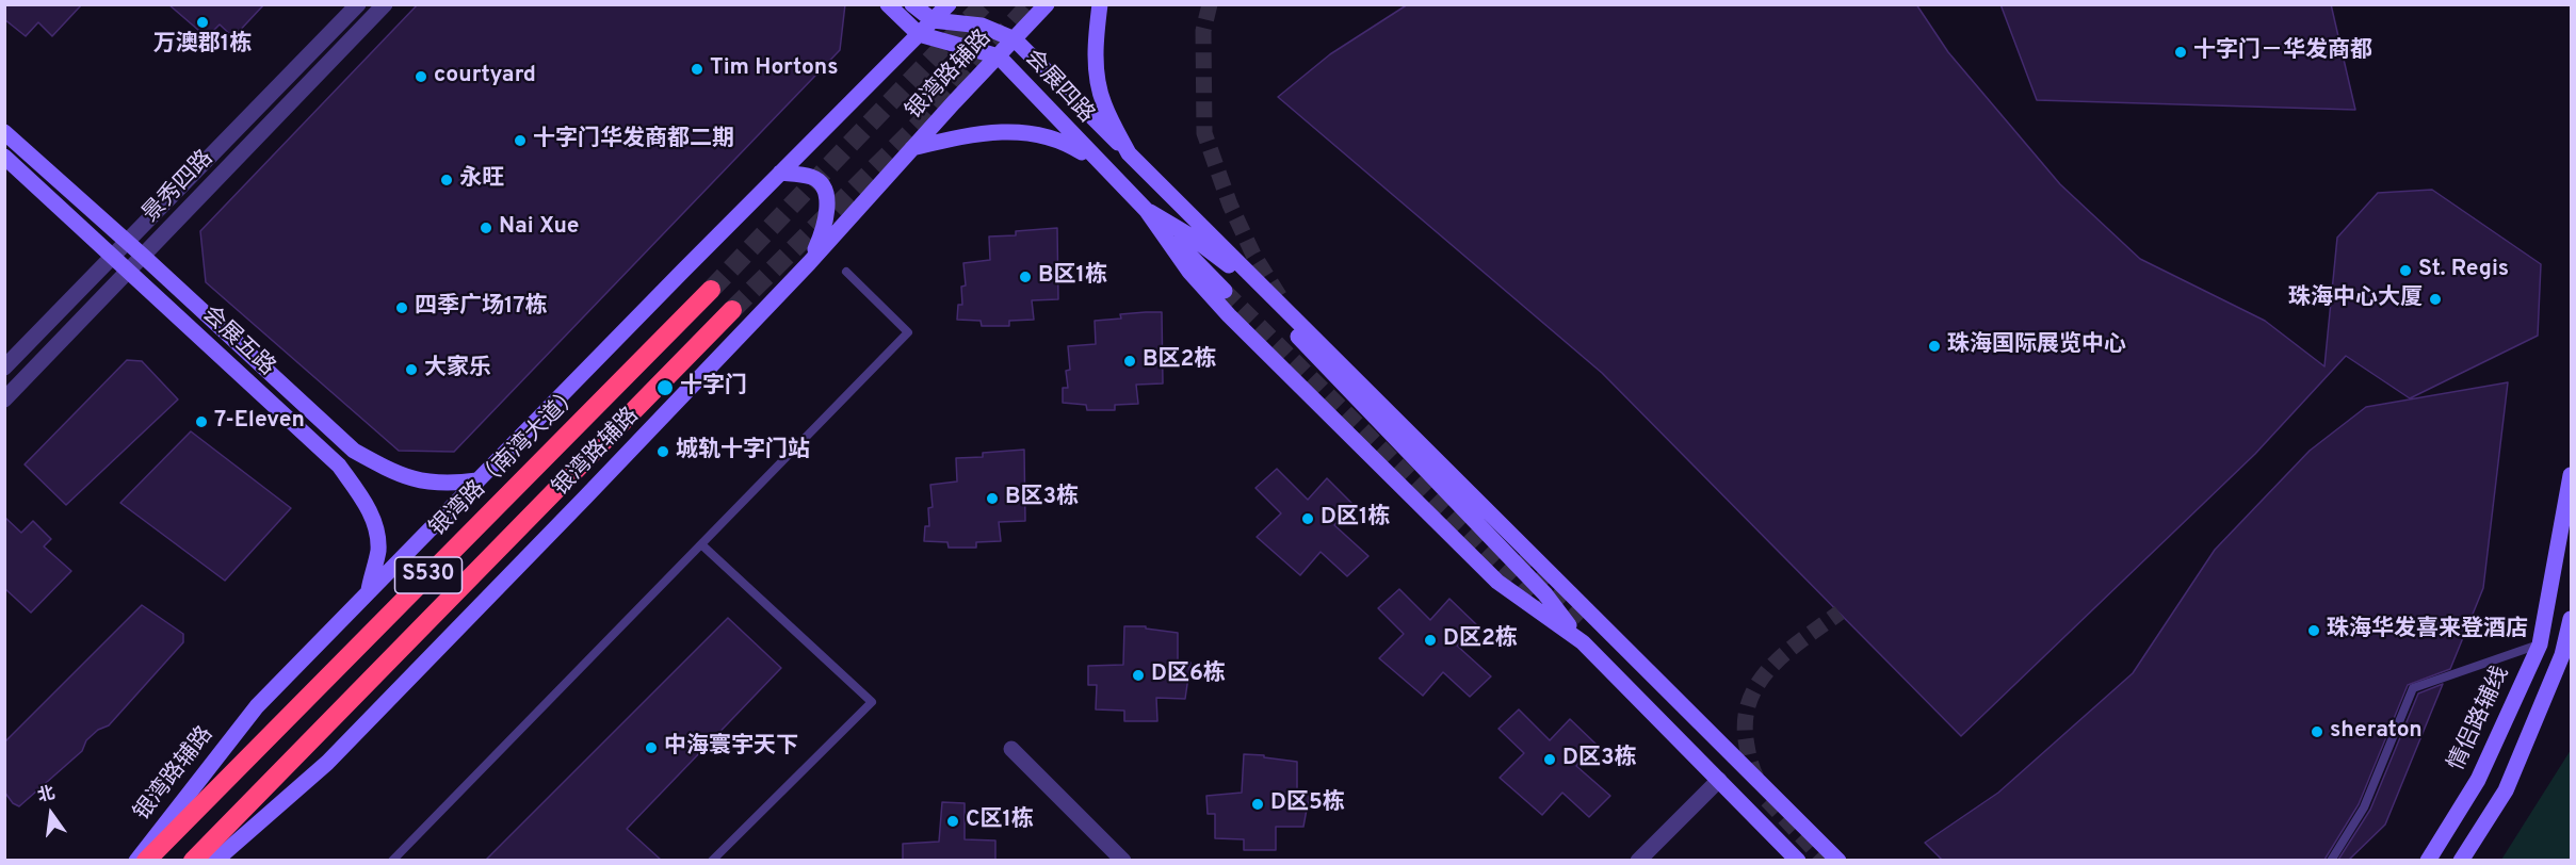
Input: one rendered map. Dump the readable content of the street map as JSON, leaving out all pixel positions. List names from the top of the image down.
{
  "streets": {
    "highway": ["银湾路（南湾大道）", "S530"],
    "main road": [
      "银湾路辅路",
      "会展四路",
      "会展五路",
      "情侣路辅线"
    ],
    "street": ["景秀四路"]
  },
  "crossings": [
    ["银湾路辅路", "会展四路"],
    ["银湾路辅路", "会展五路"],
    ["景秀四路", "会展五路"]
  ],
  "places": [
    "万澳郡1栋",
    "十字门－华发商都",
    "Tim Hortons",
    "courtyard",
    "十字门华发商都二期",
    "永旺",
    "Nai Xue",
    "St. Regis",
    "B区1栋",
    "珠海中心大厦",
    "四季广场17栋",
    "珠海国际展览中心",
    "B区2栋",
    "大家乐",
    "十字门",
    "7-Eleven",
    "城轨十字门站",
    "B区3栋",
    "D区1栋",
    "珠海华发喜来登酒店",
    "D区2栋",
    "D区6栋",
    "sheraton",
    "中海寰宇天下",
    "D区3栋",
    "D区5栋",
    "C区1栋"
  ],
  "north": "top"
}
